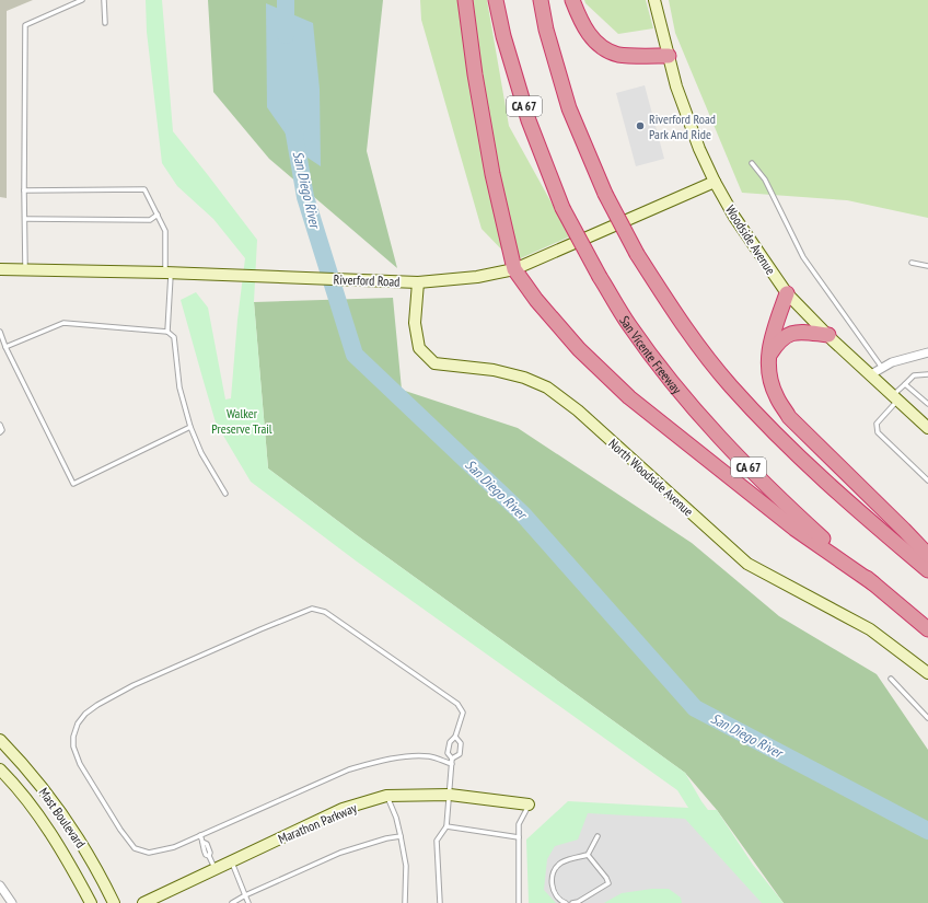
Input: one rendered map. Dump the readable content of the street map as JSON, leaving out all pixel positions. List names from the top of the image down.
{
  "streets": {
    "highway": ["CA 67", "San Vicente Freeway"],
    "street": [
      "Woodside Avenue",
      "Riverford Road",
      "North Woodside Avenue",
      "Mast Boulevard",
      "Marathon Parkway"
    ]
  },
  "crossings": [
    ["Woodside Avenue", "Riverford Road"],
    ["Riverford Road", "North Woodside Avenue"]
  ],
  "water": ["San Diego River"],
  "parks": ["Walker Preserve Trail"],
  "places": ["Riverford Road Park And Ride"]
}
